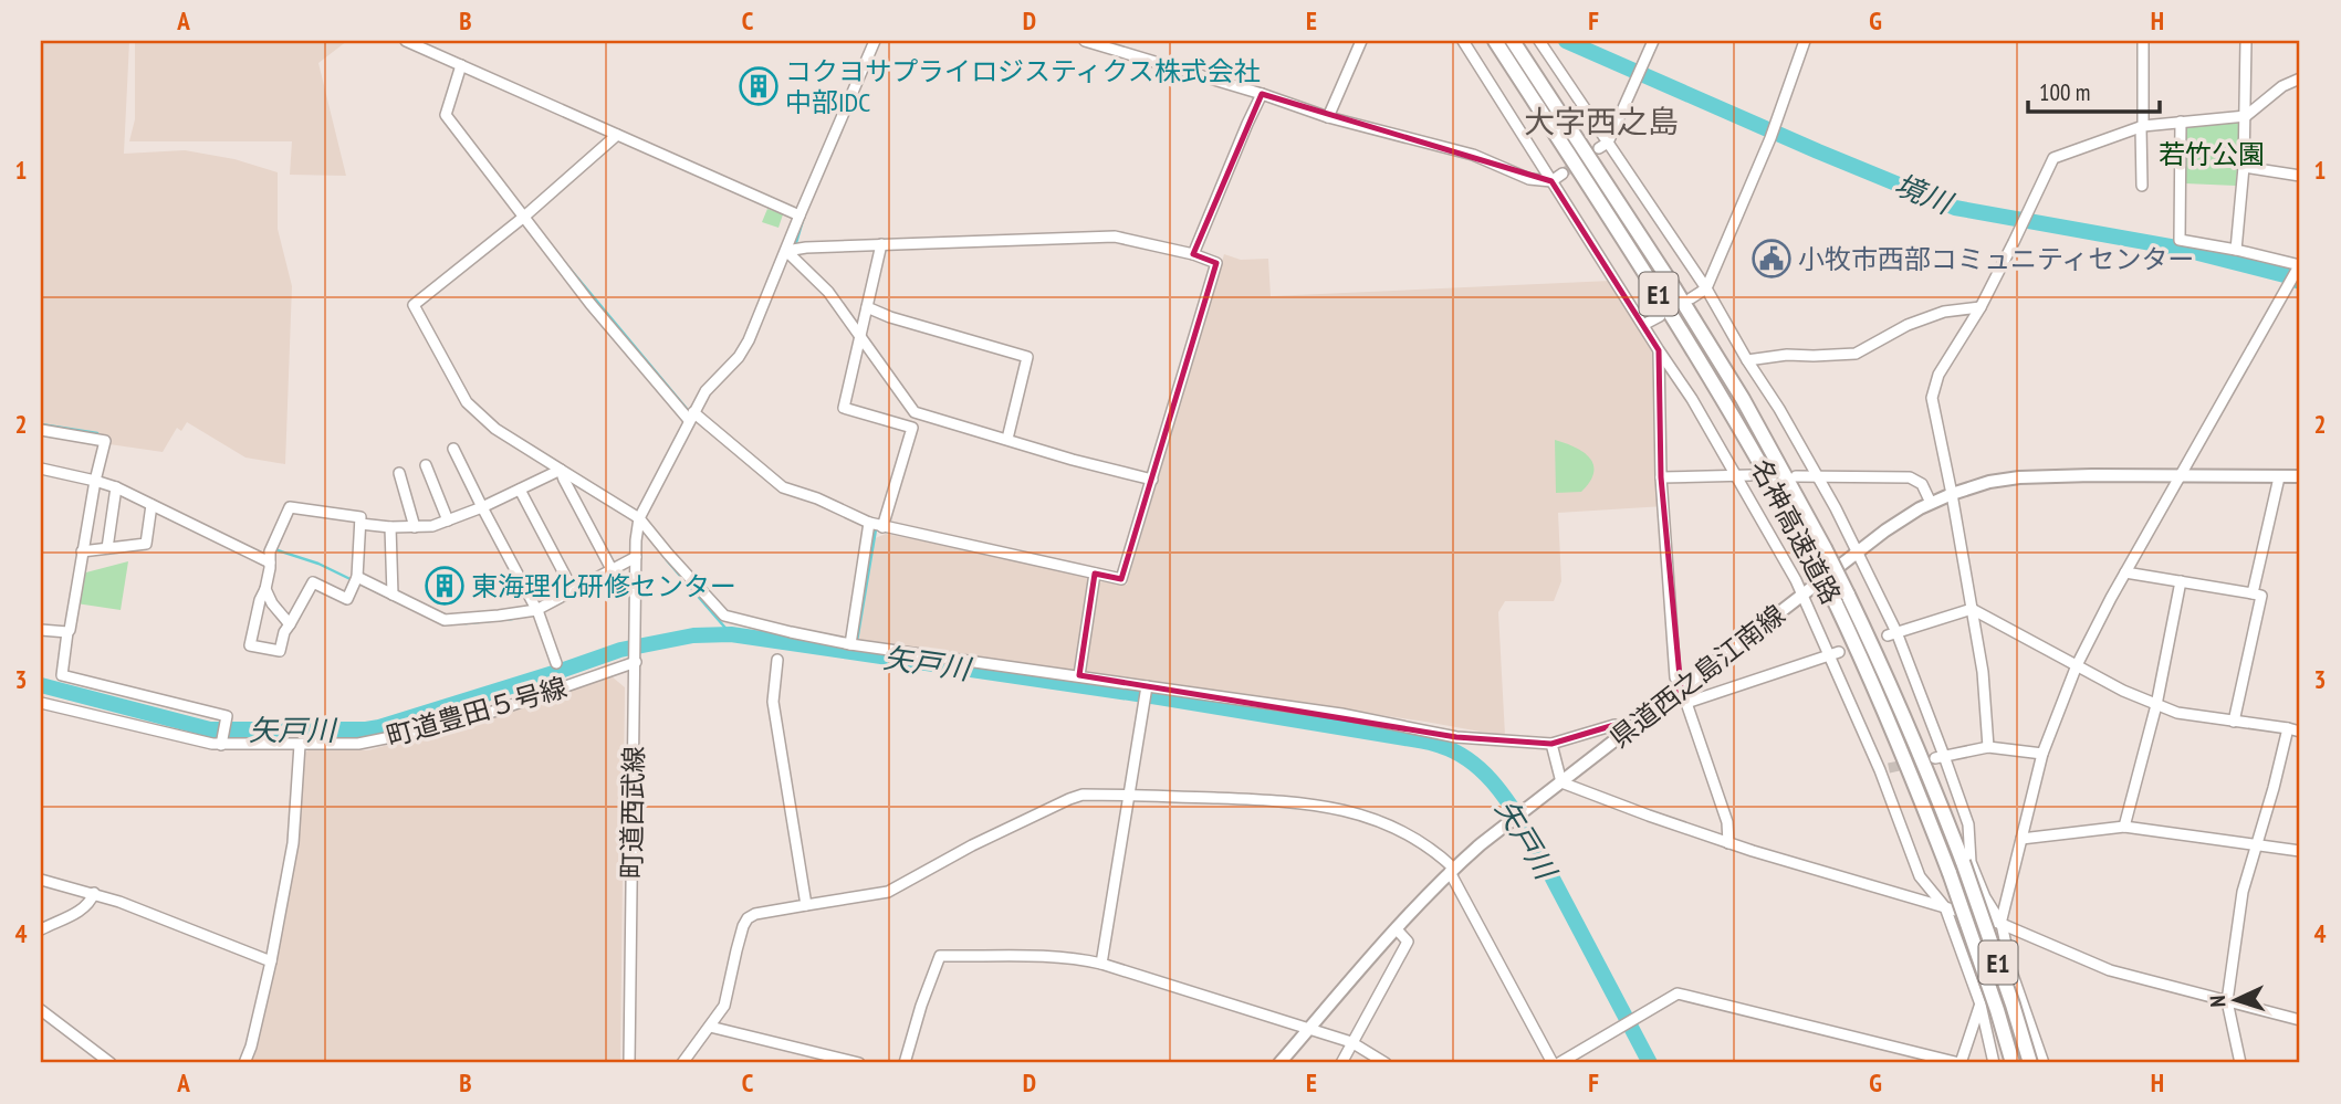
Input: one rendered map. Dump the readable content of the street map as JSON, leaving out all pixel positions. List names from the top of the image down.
{
  "streets": {
    "highway": ["E1", "名神高速道路"],
    "main road": ["県道西之島江南線"],
    "street": ["町道豊田５号線", "町道西武線"]
  },
  "crossings": [
    ["町道豊田５号線", "町道西武線"]
  ],
  "districts": ["大字西之島"],
  "water": ["境川", "矢戸川"],
  "parks": ["若竹公園"],
  "places": {
    "building": ["コクヨサプライロジスティクス株式会社 中部IDC", "東海理化研修センター"],
    "public building": ["小牧市西部コミュニティセンター"]
  },
  "scale_bar": "100 m",
  "north": "left",
  "grid": {
    "columns": [
      "A",
      "B",
      "C",
      "D",
      "E",
      "F",
      "G",
      "H"
    ],
    "rows": [
      "1",
      "2",
      "3",
      "4"
    ]
  }
}
